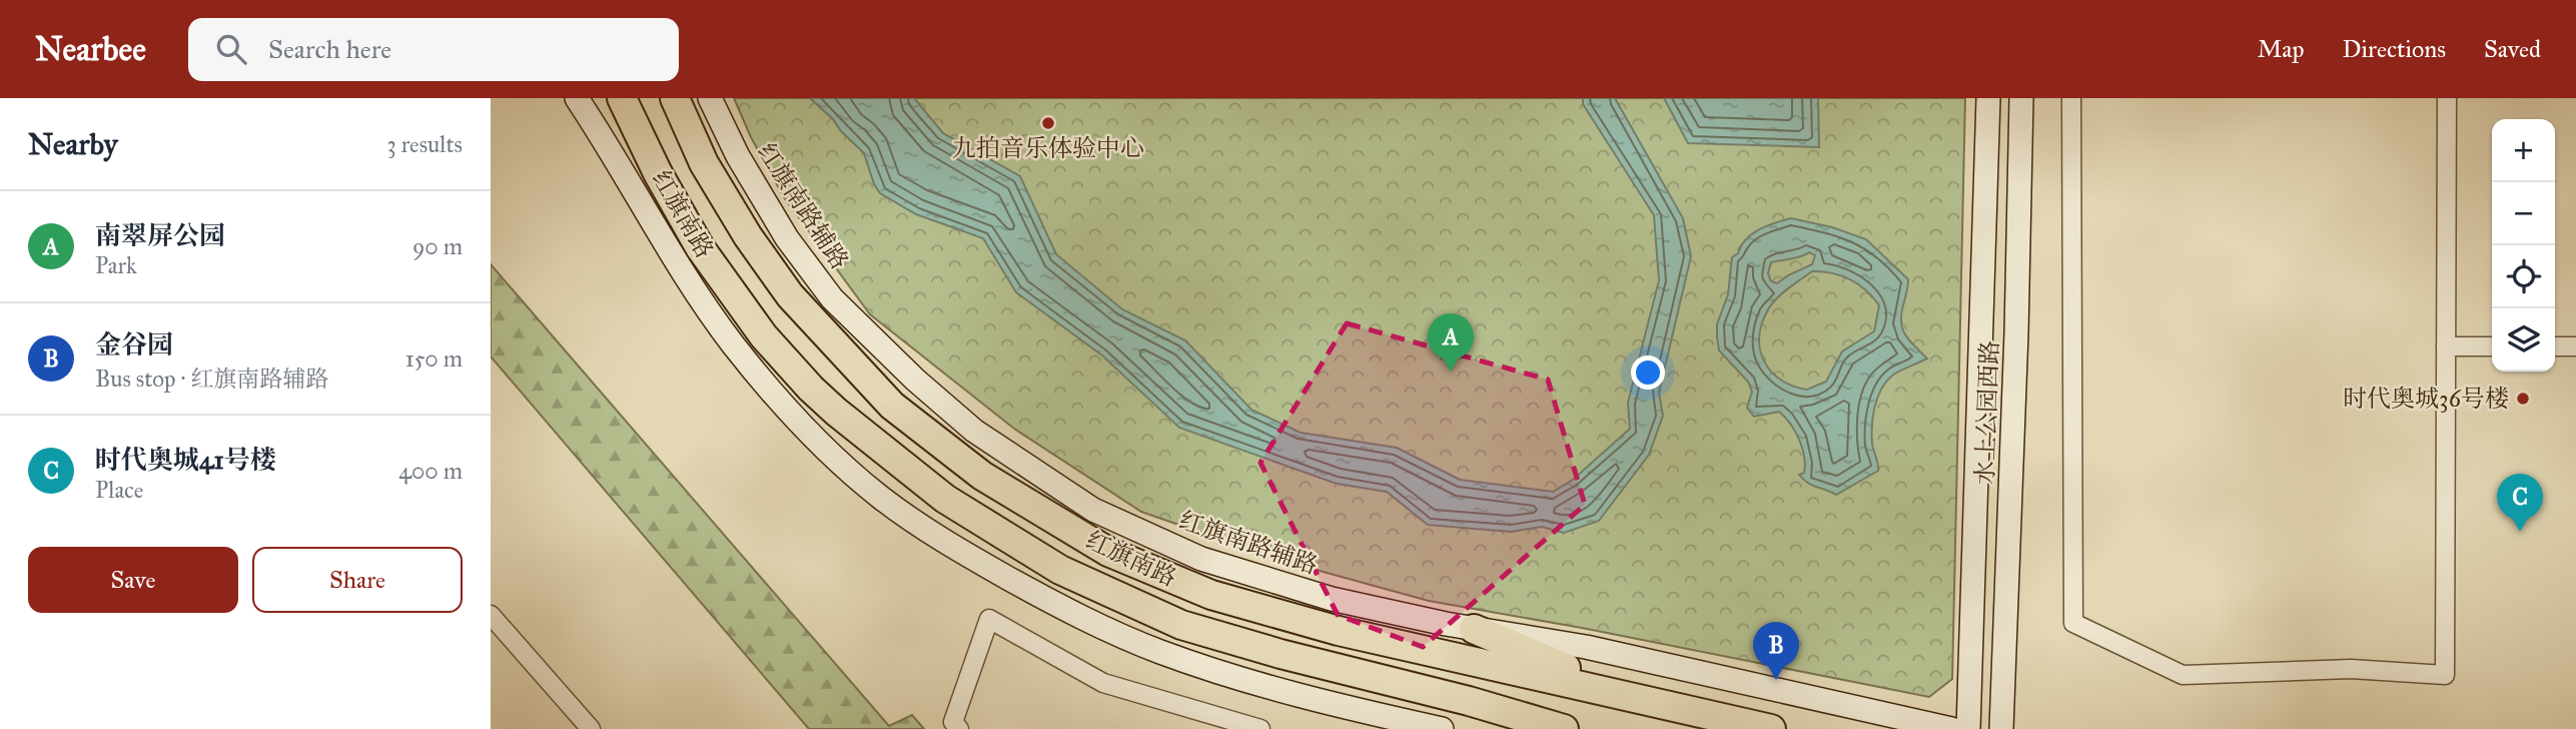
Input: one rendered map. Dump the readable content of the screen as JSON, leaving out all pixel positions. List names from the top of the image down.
{
  "streets": {
    "highway": ["红旗南路"],
    "main road": ["红旗南路辅路", "水上公园西路"]
  },
  "places": ["九拍音乐体验中心", "时代奥城36号楼"],
  "page": {
    "header": "Nearbee",
    "search": "Search here",
    "nav": ["Map", "Directions", "Saved"],
    "heading": ["Nearby", "3 results"],
    "map_buttons": ["+", "−"],
    "list": [
      {
        "mark": "A",
        "name": "南翠屏公园",
        "note": "Park",
        "value": "90 m"
      },
      {
        "mark": "B",
        "name": "金谷园",
        "note": "Bus stop · 红旗南路辅路",
        "value": "150 m"
      },
      {
        "mark": "C",
        "name": "时代奥城41号楼",
        "note": "Place",
        "value": "400 m"
      }
    ],
    "pins": ["A", "C", "B"],
    "buttons": ["Save", "Share"]
  }
}
